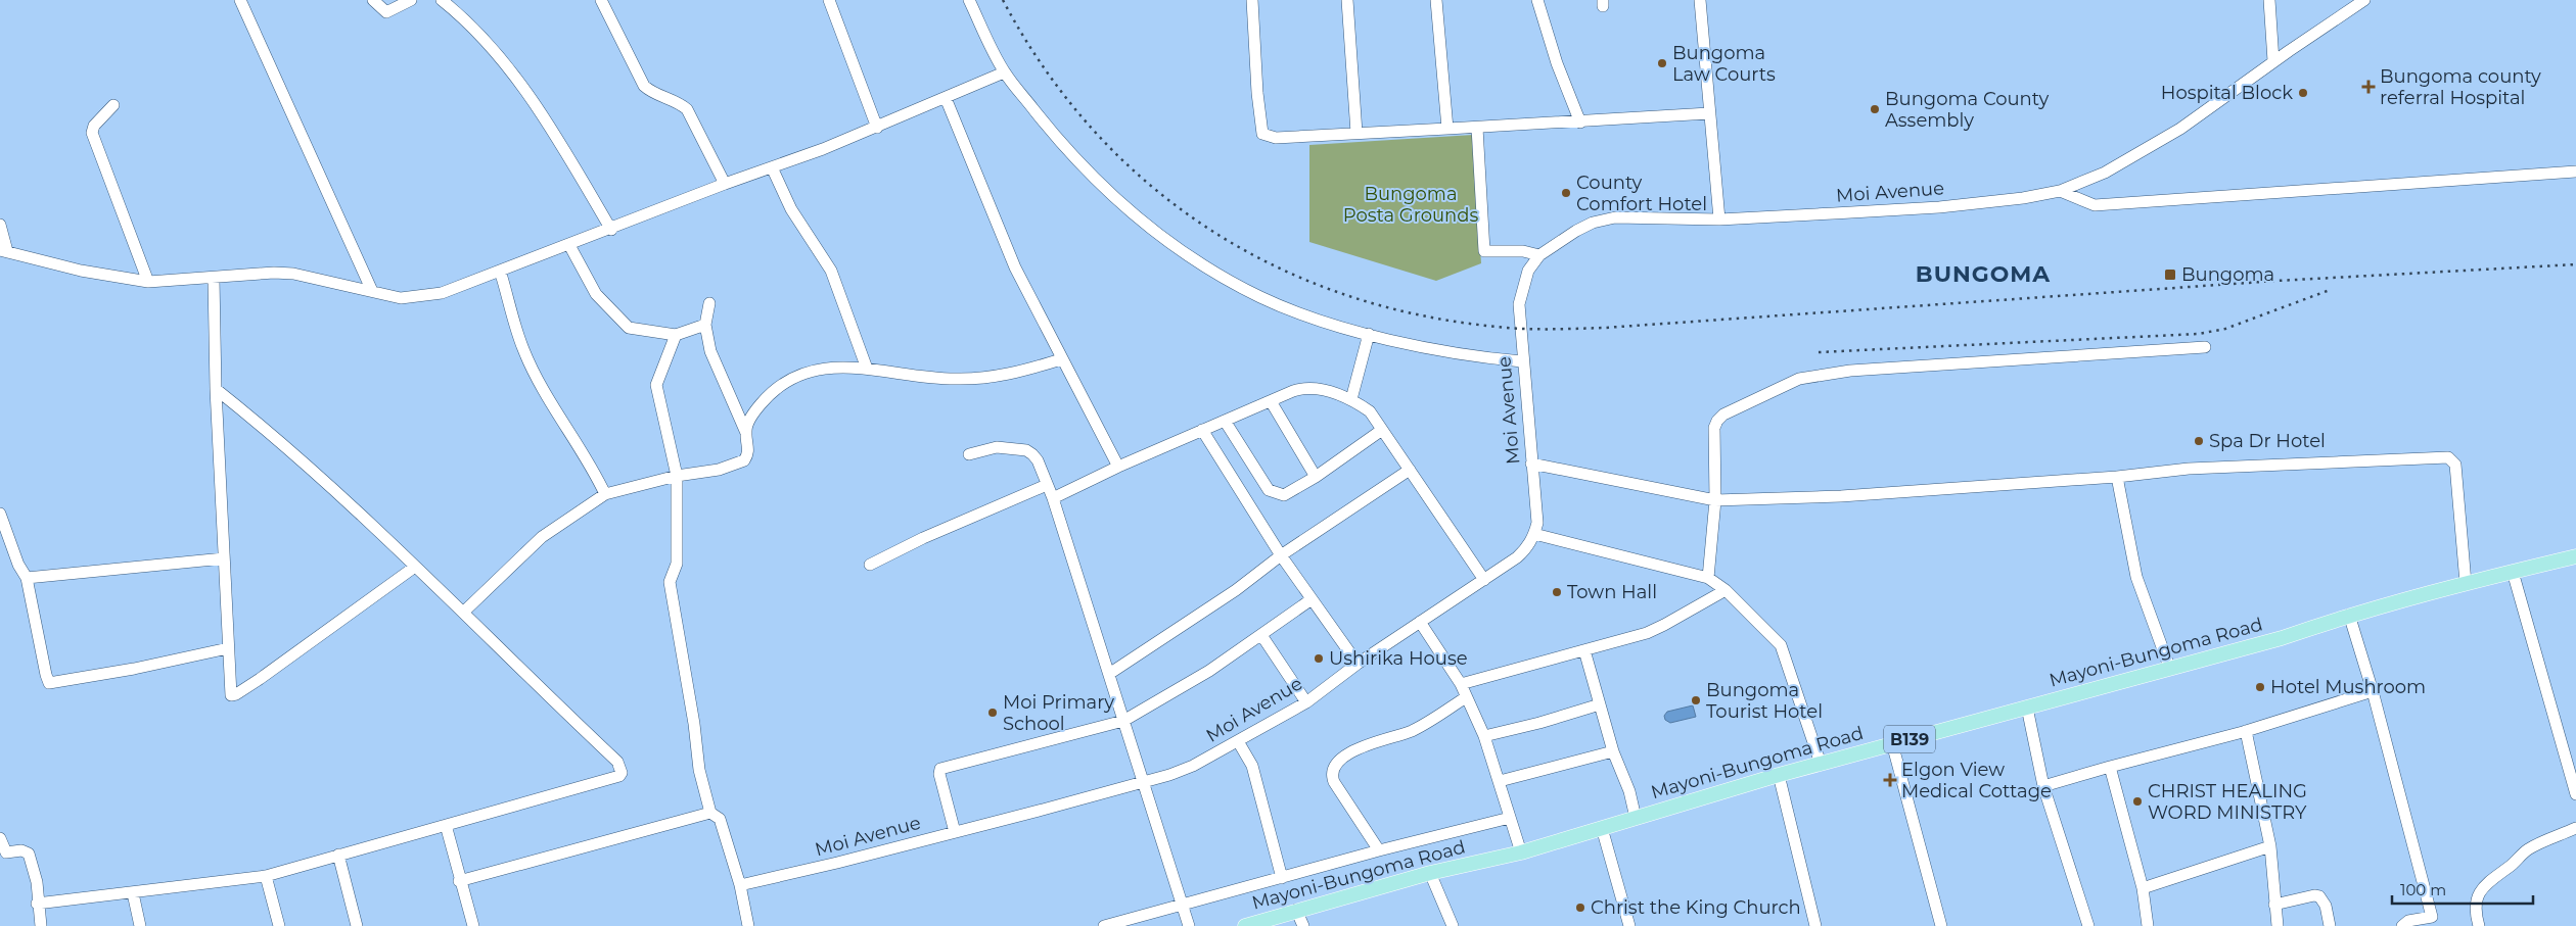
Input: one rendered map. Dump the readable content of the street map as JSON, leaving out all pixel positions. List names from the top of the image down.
{
  "streets": {
    "main road": ["Mayoni-Bungoma Road", "B139"],
    "street": ["Moi Avenue"]
  },
  "districts": ["BUNGOMA"],
  "parks": ["Bungoma Posta Grounds"],
  "places": {
    "other": [
      "Bungoma Law Courts",
      "Hospital Block",
      "Bungoma County Assembly",
      "County Comfort Hotel",
      "Spa Dr Hotel",
      "Town Hall",
      "Ushirika House",
      "Hotel Mushroom",
      "Bungoma Tourist Hotel",
      "Moi Primary School",
      "CHRIST HEALING WORD MINISTRY",
      "Christ the King Church"
    ],
    "health": ["Bungoma county referral Hospital", "Elgon View Medical Cottage"],
    "transit": ["Bungoma"]
  },
  "scale_bar": "100 m"
}
